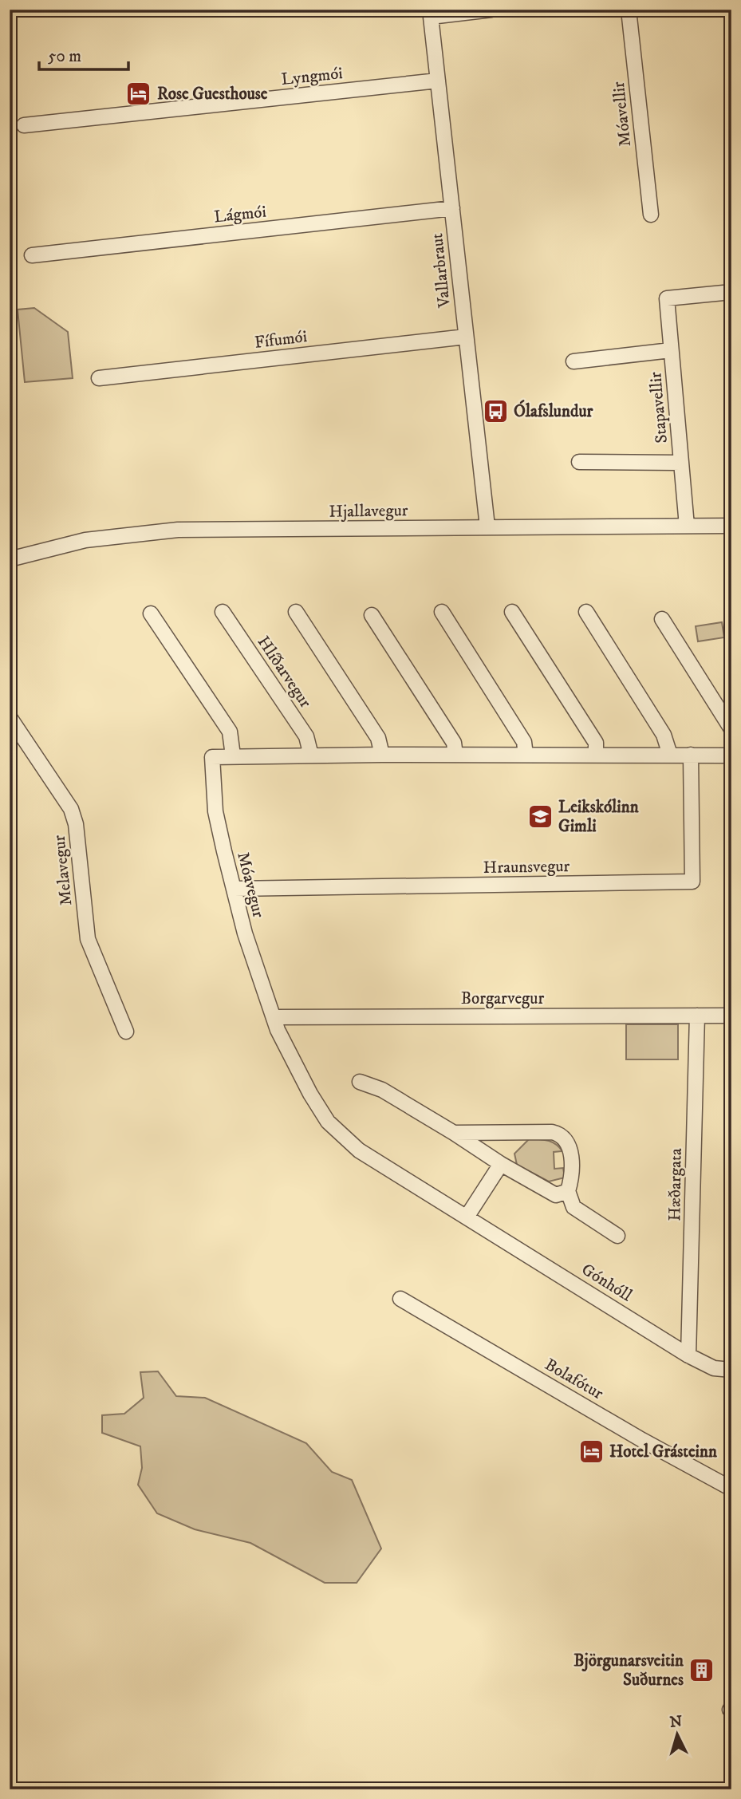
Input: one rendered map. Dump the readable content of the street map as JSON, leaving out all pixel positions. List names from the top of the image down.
{
  "streets": {
    "street": [
      "Lyngmói",
      "Móavellir",
      "Lágmói",
      "Vallarbraut",
      "Fífumói",
      "Stapavellir",
      "Hjallavegur",
      "Hlíðarvegur",
      "Hraunsvegur",
      "Melavegur",
      "Móavegur",
      "Borgarvegur",
      "Hæðargata",
      "Gónhóll",
      "Bolafótur"
    ]
  },
  "crossings": [
    ["Lyngmói", "Vallarbraut"],
    ["Lágmói", "Vallarbraut"],
    ["Vallarbraut", "Fífumói"],
    ["Vallarbraut", "Hjallavegur"],
    ["Stapavellir", "Hjallavegur"],
    ["Hraunsvegur", "Móavegur"],
    ["Móavegur", "Borgarvegur"],
    ["Móavegur", "Gónhóll"],
    ["Borgarvegur", "Hæðargata"],
    ["Borgarvegur", "Gónhóll"],
    ["Hæðargata", "Gónhóll"]
  ],
  "places": {
    "hotel": ["Rose Guesthouse", "Hotel Grásteinn"],
    "bus stop": ["Ólafslundur"],
    "school or university": ["Leikskólinn Gimli"],
    "building": ["Björgunarsveitin Suðurnes"]
  },
  "scale_bar": "50 m",
  "north": "top"
}
